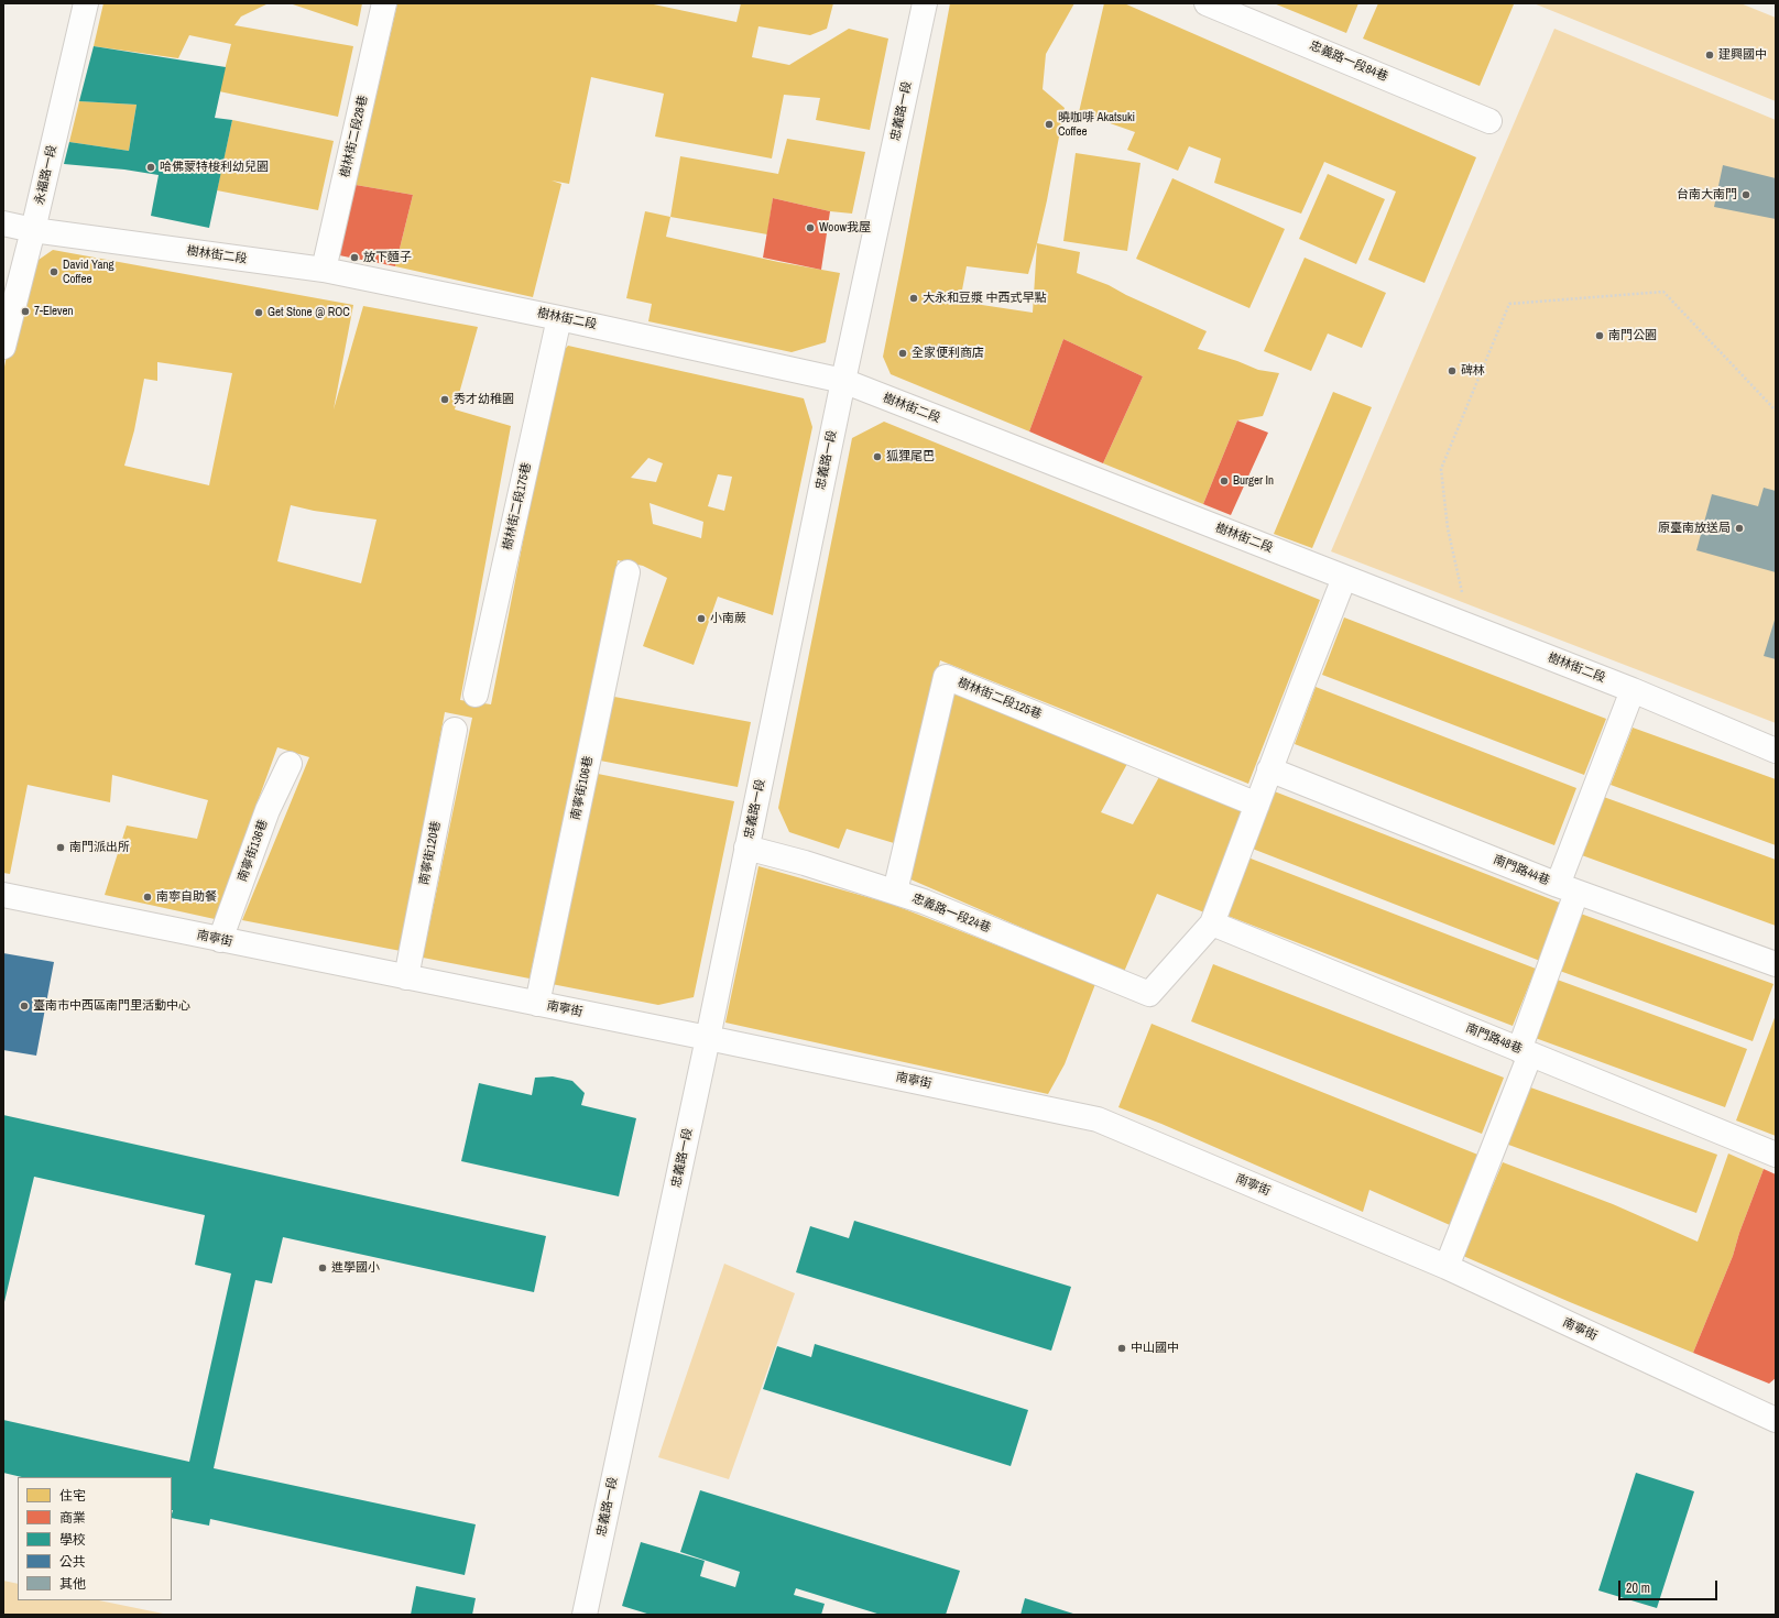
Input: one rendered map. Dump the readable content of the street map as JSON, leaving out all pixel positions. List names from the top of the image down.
{
  "streets": {
    "street": [
      "忠義路一段84巷",
      "忠義路一段",
      "樹林街二段28巷",
      "永福路一段",
      "樹林街二段",
      "樹林街二段175巷",
      "樹林街二段125巷",
      "南寧街106巷",
      "南寧街136巷",
      "南寧街120巷",
      "南門路44巷",
      "忠義路一段24巷",
      "南寧街",
      "南門路48巷"
    ]
  },
  "crossings": [
    ["忠義路一段", "樹林街二段"],
    ["忠義路一段", "忠義路一段24巷"],
    ["忠義路一段", "南寧街"],
    ["樹林街二段28巷", "樹林街二段"],
    ["永福路一段", "樹林街二段"],
    ["樹林街二段", "樹林街二段175巷"],
    ["樹林街二段125巷", "忠義路一段24巷"],
    ["南寧街106巷", "南寧街"],
    ["南寧街136巷", "南寧街"],
    ["南寧街120巷", "南寧街"],
    ["忠義路一段24巷", "南門路48巷"]
  ],
  "places": [
    "建興國中",
    "曉咖啡 Akatsuki Coffee",
    "哈佛蒙特梭利幼兒園",
    "台南大南門",
    "Woow我屋",
    "放下麵子",
    "David Yang Coffee",
    "大永和豆漿 中西式早點",
    "7-Eleven",
    "Get Stone @ ROC",
    "南門公園",
    "全家便利商店",
    "碑林",
    "秀才幼稚園",
    "狐狸尾巴",
    "Burger In",
    "原臺南放送局",
    "小南蕨",
    "南門派出所",
    "南寧自助餐",
    "臺南市中西區南門里活動中心",
    "進學國小",
    "中山國中"
  ],
  "legend": [
    "住宅",
    "商業",
    "學校",
    "公共",
    "其他"
  ],
  "scale_bar": "20 m"
}
